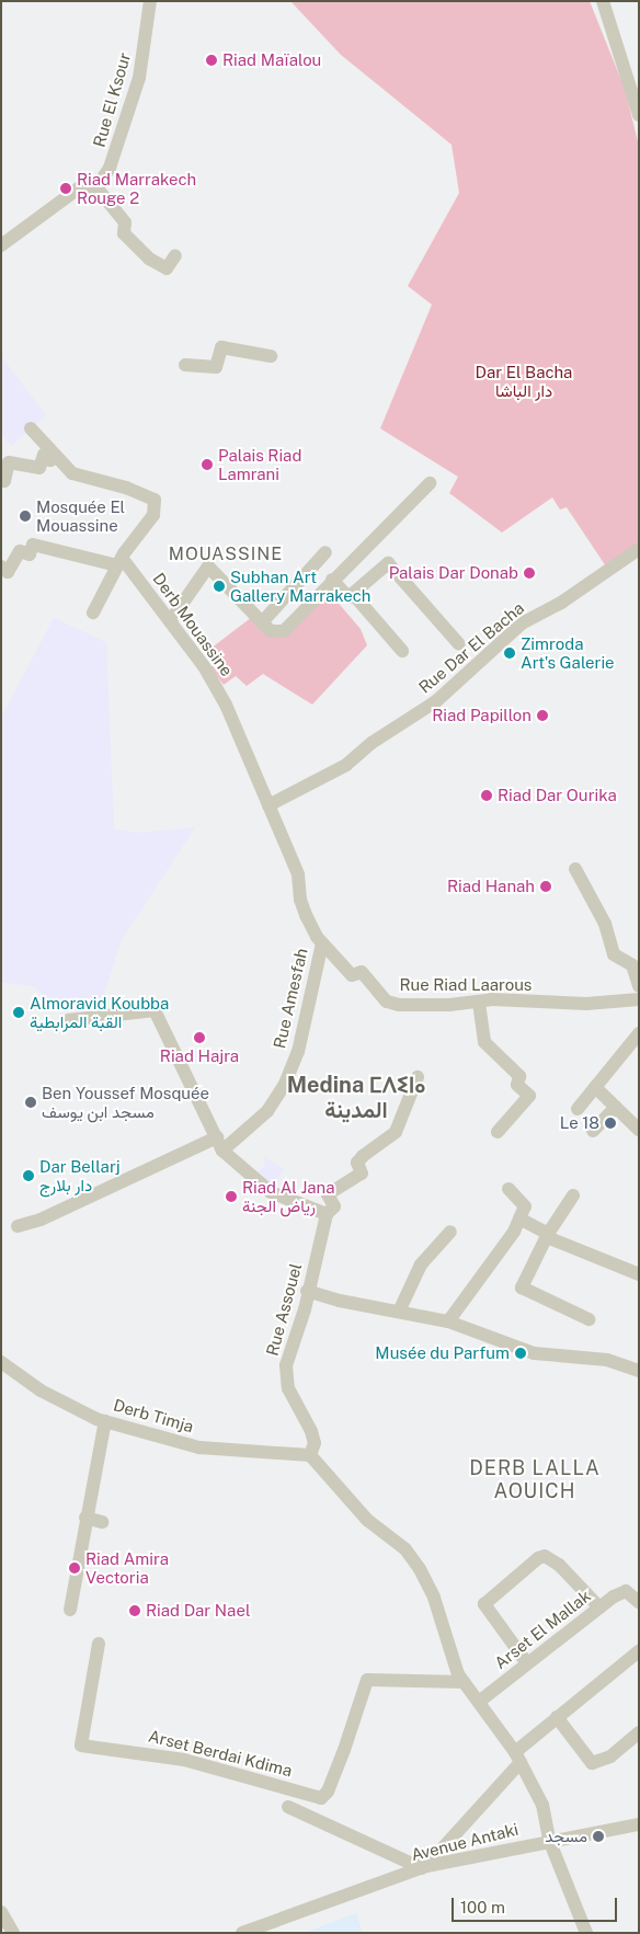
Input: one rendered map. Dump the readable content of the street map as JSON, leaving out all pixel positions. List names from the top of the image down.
{
  "streets": {
    "street": [
      "Rue El Ksour",
      "Derb Mouassine",
      "Rue Dar El Bacha",
      "Rue Riad Laarous",
      "Rue Amesfah",
      "Rue Assouel",
      "Derb Timja",
      "Arset El Mallak",
      "Arset Berdai Kdima",
      "Avenue Antaki"
    ]
  },
  "crossings": [
    ["Derb Mouassine", "Rue Dar El Bacha"],
    ["Derb Mouassine", "Rue Amesfah"],
    ["Rue Dar El Bacha", "Rue Amesfah"],
    ["Rue Riad Laarous", "Rue Amesfah"],
    ["Rue Assouel", "Derb Timja"]
  ],
  "districts": ["MOUASSINE", "Medina ⵎⴷⵉⵏⴰ المدينة", "DERB LALLA AOUICH"],
  "parks": ["Dar El Bacha دار الباشا"],
  "places": [
    "Riad Maïalou",
    "Riad Marrakech Rouge 2",
    "Palais Riad Lamrani",
    "Mosquée El Mouassine",
    "Palais Dar Donab",
    "Subhan Art Gallery Marrakech",
    "Zimroda Art's Galerie",
    "Riad Papillon",
    "Riad Dar Ourika",
    "Riad Hanah",
    "Almoravid Koubba القبة المرابطية",
    "Riad Hajra",
    "Ben Youssef Mosquée مسجد ابن يوسف",
    "Le 18",
    "Dar Bellarj دار بلارج",
    "Riad Al Jana رياض الجنة",
    "Musée du Parfum",
    "Riad Amira Vectoria",
    "Riad Dar Nael",
    "مسجد"
  ],
  "scale_bar": "100 m"
}
